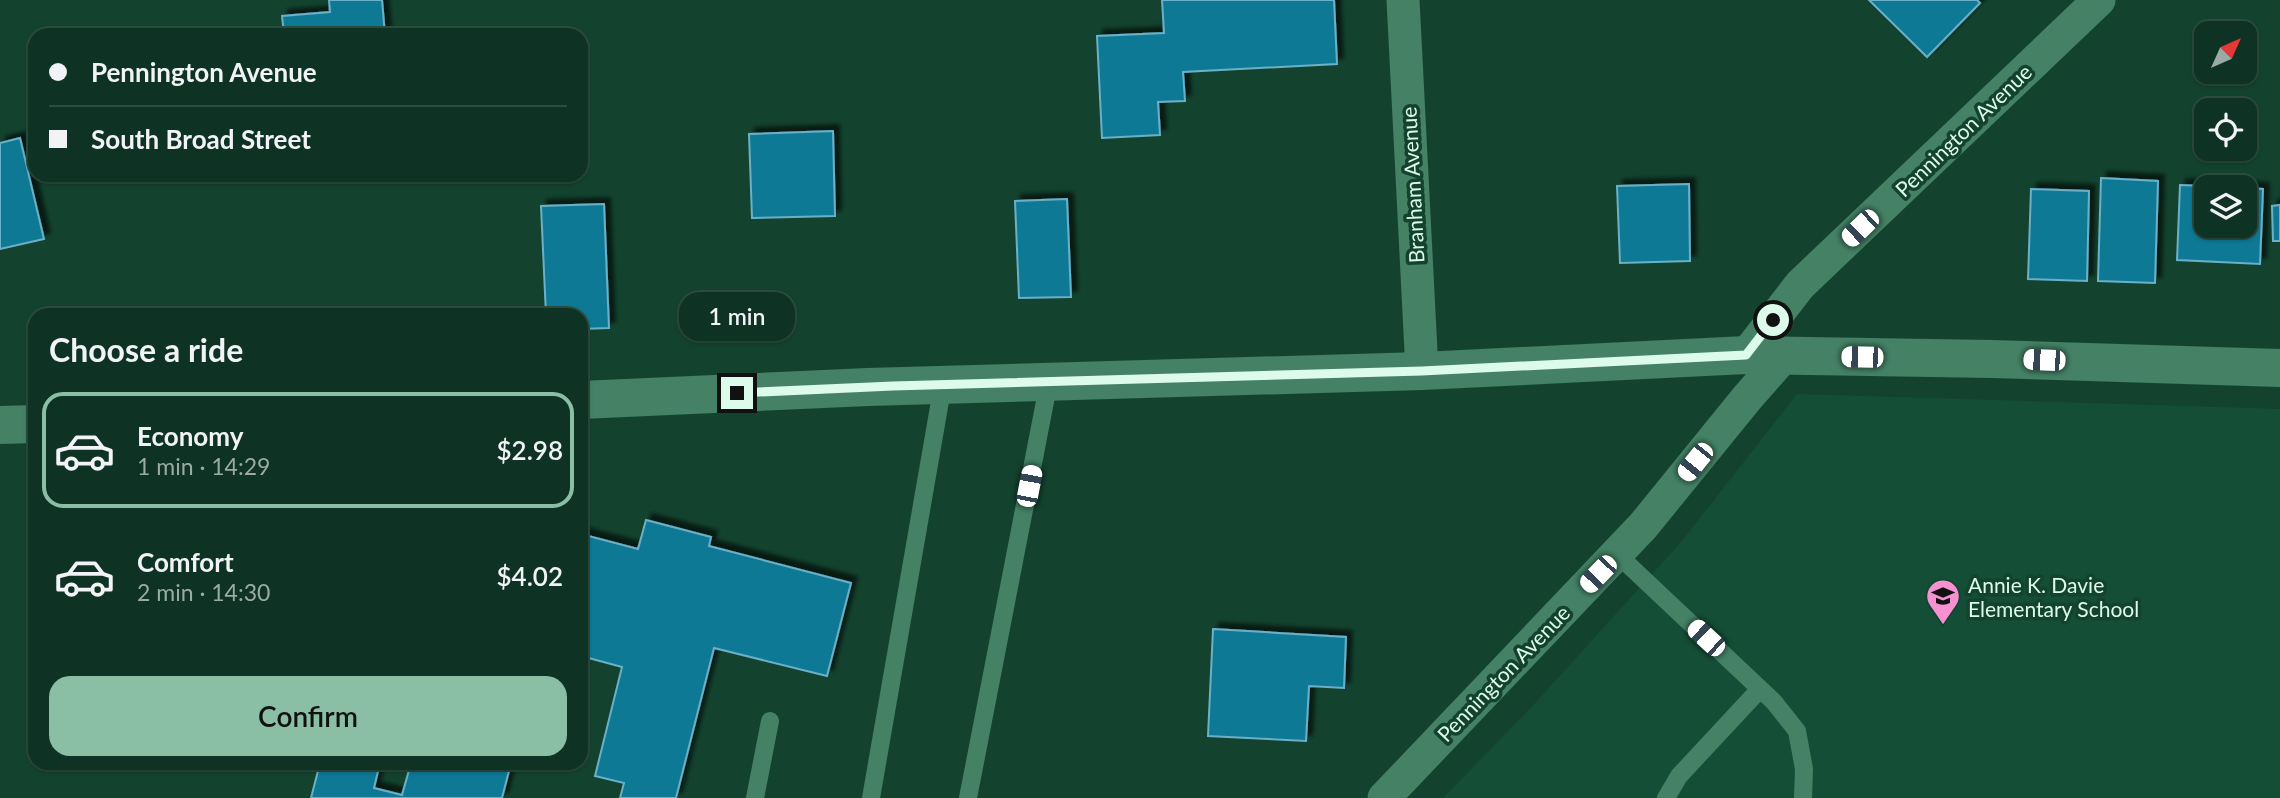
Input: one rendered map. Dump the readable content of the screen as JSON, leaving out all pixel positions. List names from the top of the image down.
{
  "streets": {
    "street": ["Pennington Avenue", "Branham Avenue"]
  },
  "places": {
    "school or university": ["Annie K. Davie Elementary School"]
  },
  "north": "top right",
  "page": {
    "banner": ["Pennington Avenue", "South Broad Street"],
    "bubble": "1 min",
    "heading": "Choose a ride",
    "list": [
      {
        "name": "Economy",
        "note": "1 min · 14:29",
        "value": "$2.98"
      },
      {
        "name": "Comfort",
        "note": "2 min · 14:30",
        "value": "$4.02"
      }
    ],
    "buttons": "Confirm"
  }
}
